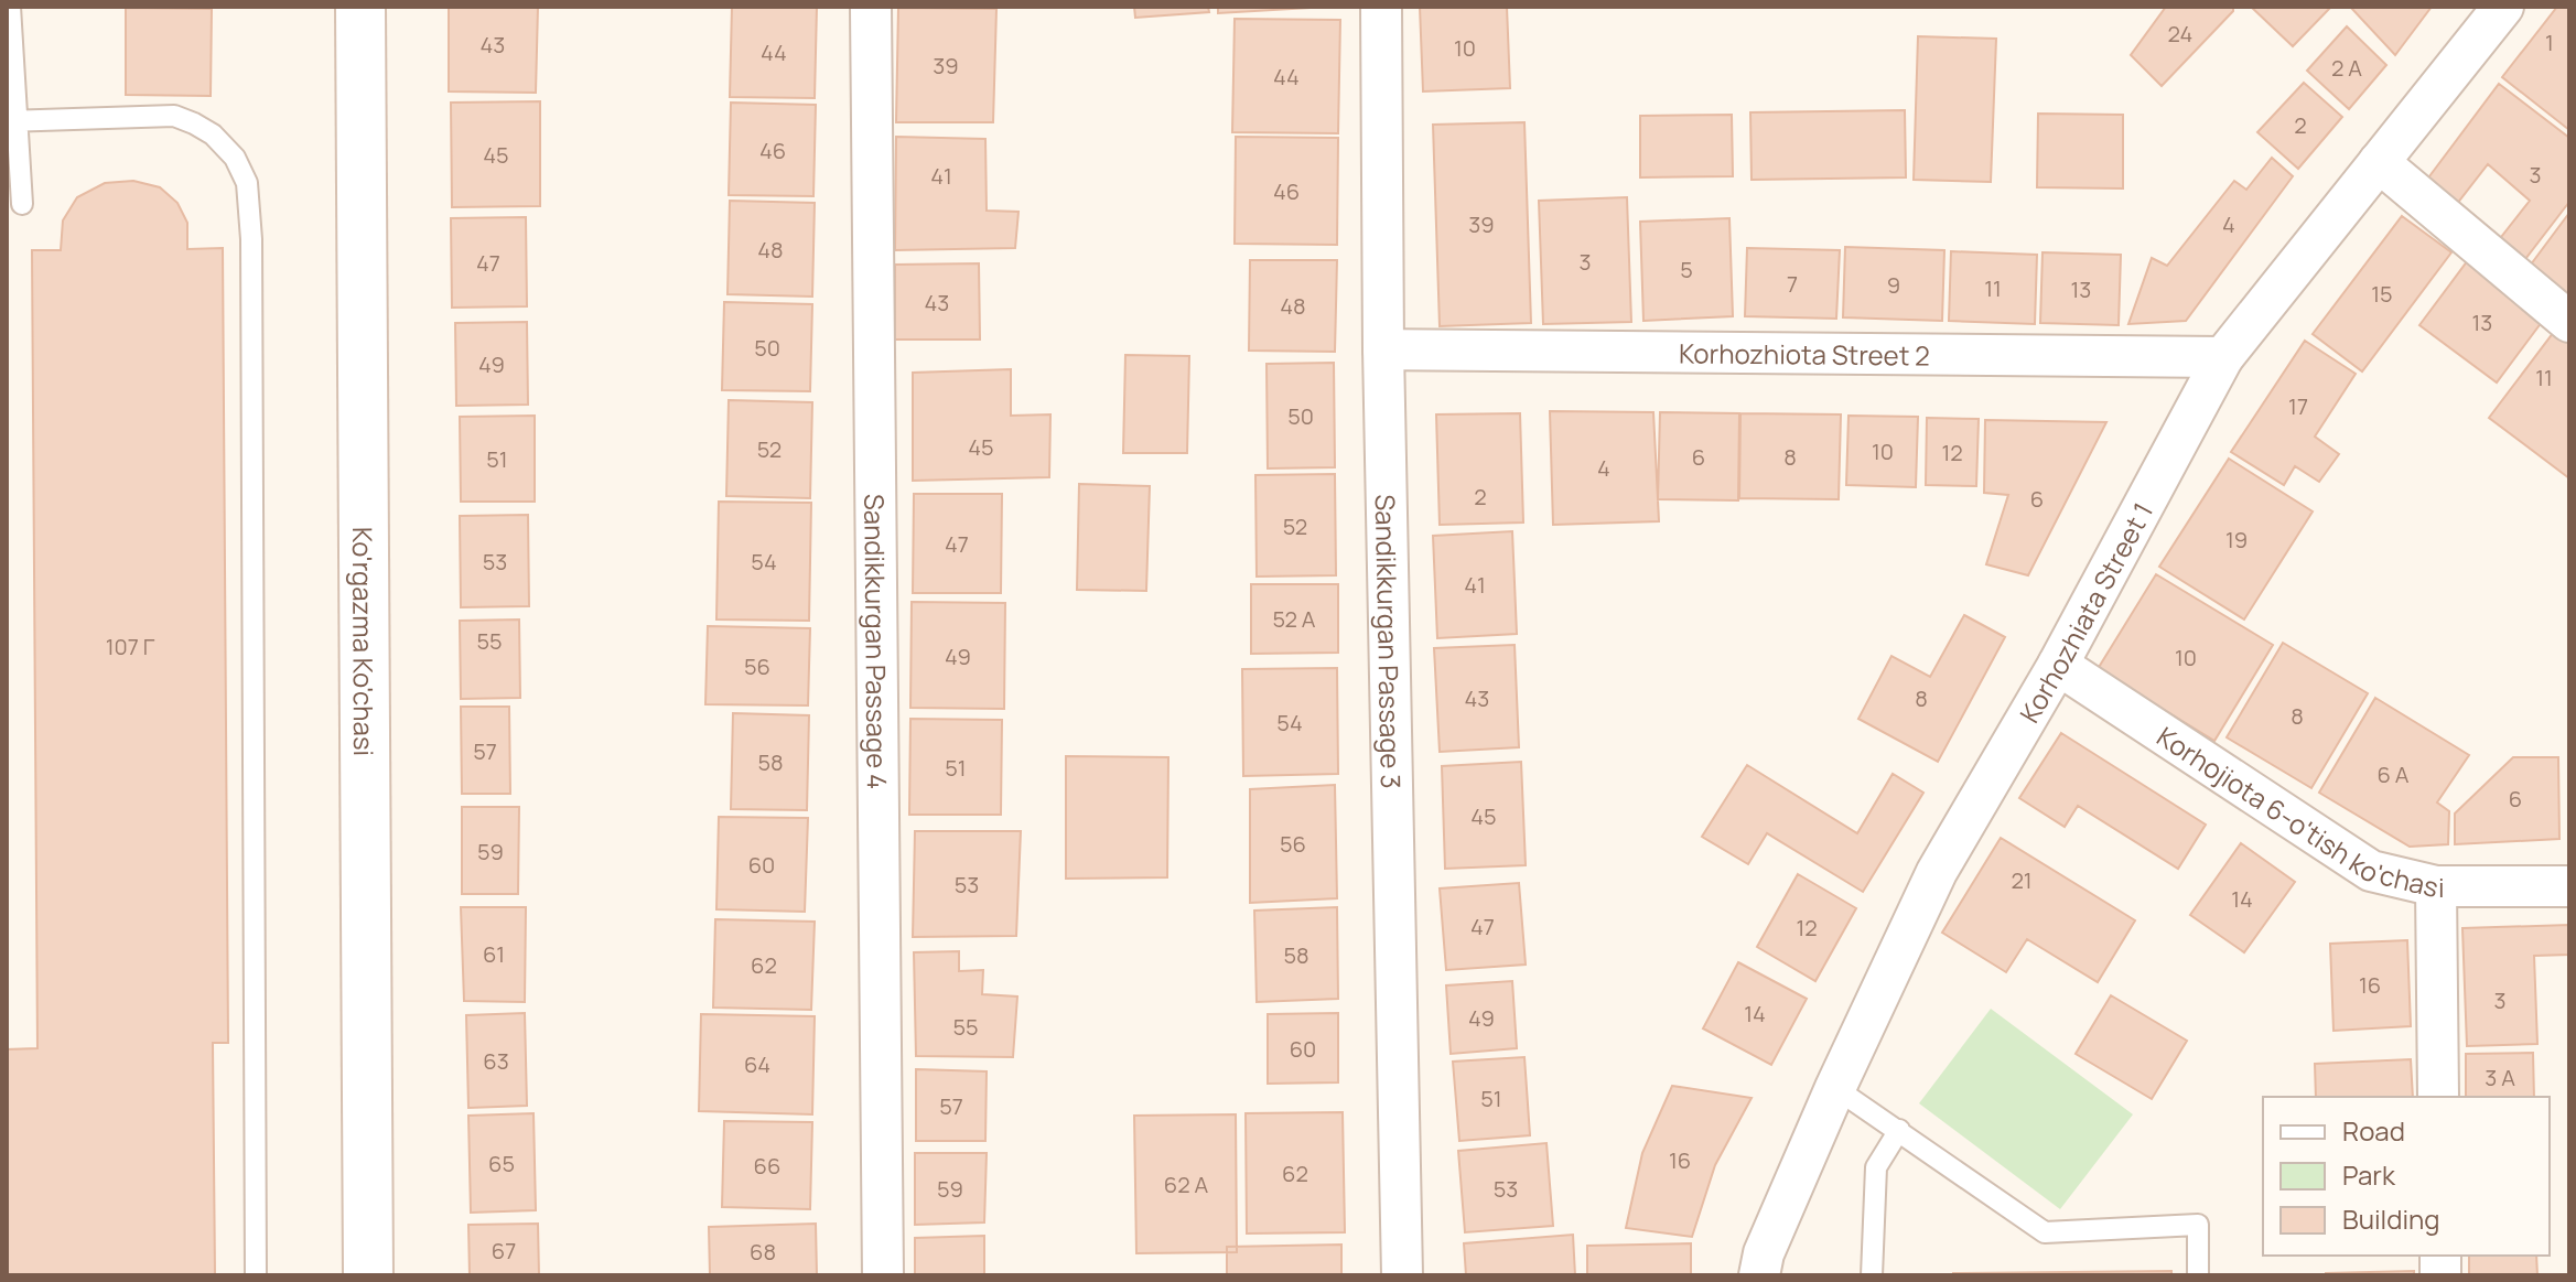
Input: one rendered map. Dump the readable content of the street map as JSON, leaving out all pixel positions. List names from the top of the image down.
{
  "streets": {
    "street": [
      "Korhozhiota Street 2",
      "Korhozhiаta Street 1",
      "Ko'rgazma Ko'chasi",
      "Sandikkurgаn Passage 4",
      "Sandikkurgan Passage 3",
      "Korhojiota 6-o'tish ko'chasi"
    ]
  },
  "crossings": [
    ["Korhozhiota Street 2", "Korhozhiаta Street 1"],
    ["Korhozhiota Street 2", "Sandikkurgan Passage 3"],
    ["Korhozhiаta Street 1", "Korhojiota 6-o'tish ko'chasi"]
  ],
  "house_numbers": [
    "24",
    "1",
    "43",
    "10",
    "44",
    "39",
    "2 A",
    "44",
    "2",
    "46",
    "45",
    "3",
    "41",
    "46",
    "39",
    "4",
    "48",
    "3",
    "47",
    "5",
    "7",
    "9",
    "11",
    "13",
    "15",
    "43",
    "48",
    "13",
    "50",
    "49",
    "11",
    "17",
    "50",
    "45",
    "52",
    "10",
    "12",
    "6",
    "8",
    "51",
    "4",
    "2",
    "6",
    "52",
    "19",
    "47",
    "53",
    "54",
    "41",
    "52 A",
    "55",
    "107 Г",
    "49",
    "10",
    "56",
    "43",
    "8",
    "8",
    "54",
    "57",
    "58",
    "51",
    "6 A",
    "6",
    "45",
    "56",
    "59",
    "60",
    "21",
    "53",
    "14",
    "47",
    "12",
    "61",
    "58",
    "62",
    "16",
    "3",
    "14",
    "49",
    "55",
    "60",
    "63",
    "64",
    "3 A",
    "51",
    "57",
    "16",
    "65",
    "66",
    "62",
    "62 A",
    "59",
    "53",
    "67",
    "68"
  ],
  "legend": ["Road", "Park", "Building"]
}
